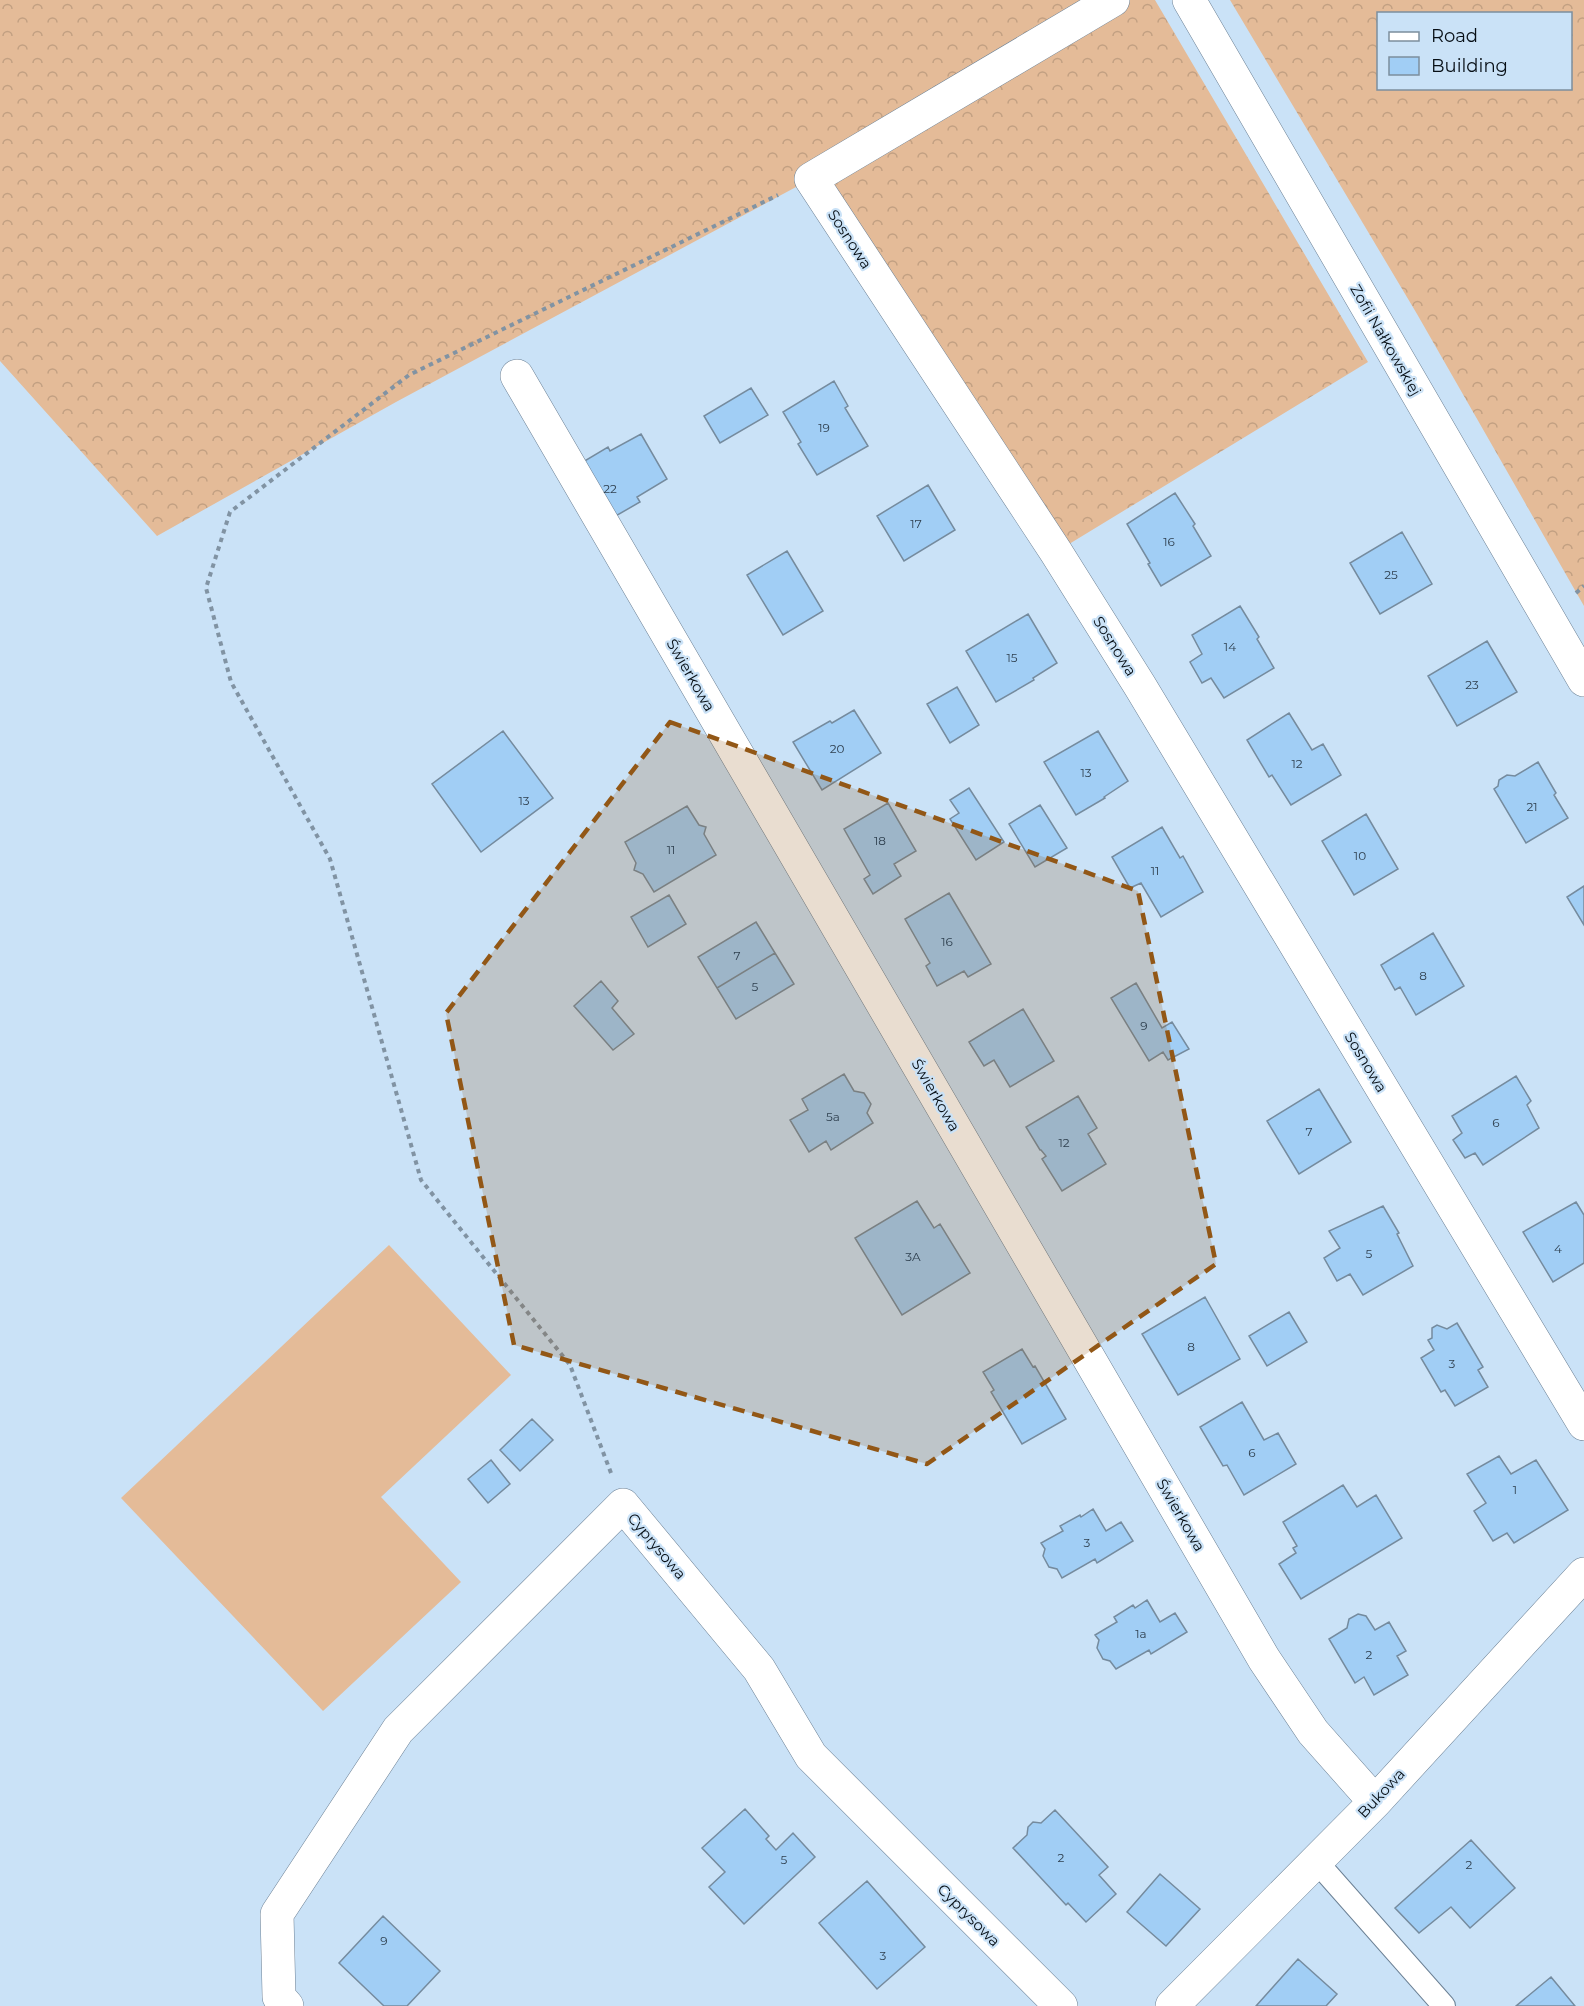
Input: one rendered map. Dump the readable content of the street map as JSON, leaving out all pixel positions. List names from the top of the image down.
{
  "streets": {
    "street": [
      "Sosnowa",
      "Zofii Nałkowskiej",
      "Świerkowa",
      "Cyprysowa",
      "Bukowa"
    ]
  },
  "crossings": [
    ["Świerkowa", "Bukowa"]
  ],
  "house_numbers": [
    "19",
    "22",
    "17",
    "16",
    "25",
    "14",
    "15",
    "23",
    "20",
    "12",
    "13",
    "13",
    "21",
    "18",
    "11",
    "10",
    "11",
    "16",
    "7",
    "8",
    "5",
    "9",
    "5a",
    "6",
    "7",
    "12",
    "4",
    "5",
    "3A",
    "8",
    "3",
    "6",
    "1",
    "3",
    "1a",
    "2",
    "2",
    "5",
    "2",
    "9",
    "3"
  ],
  "legend": ["Road", "Building"]
}
